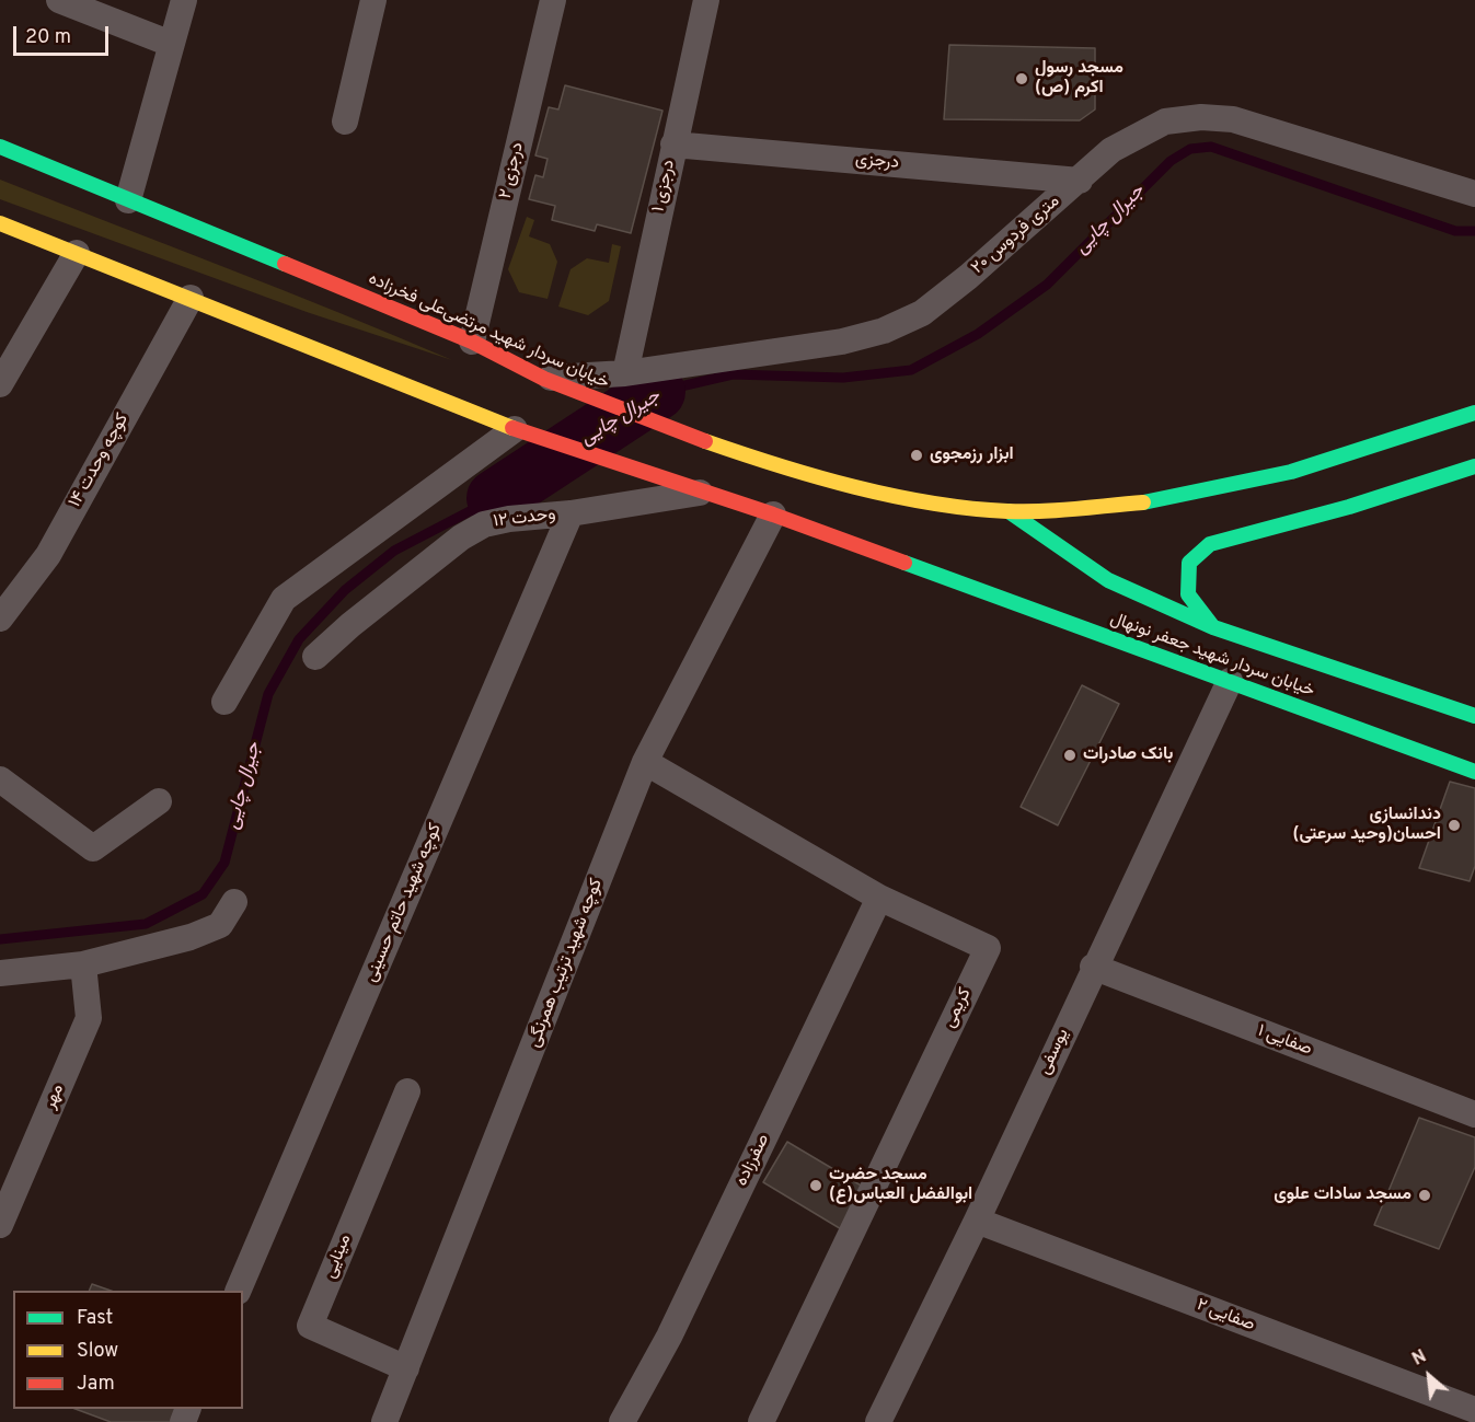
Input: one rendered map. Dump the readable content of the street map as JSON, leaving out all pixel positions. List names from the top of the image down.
{
  "streets": {
    "main road": ["خیابان سردار شهید مرتضی‌علی فخرزاده", "خیابان سردار شهید جعفر نونهال"],
    "street": [
      "درجزی",
      "درجزی ۲",
      "درجزی ۱",
      "۲۰ متری فردوس",
      "کوچه وحدت ۱۴",
      "وحدت ۱۲",
      "کوچه شهید حاتم حسینی",
      "کوچه شهید ترتیب همرنگی",
      "کریمی",
      "صفایی ۱",
      "یوسفی",
      "مهر",
      "صفرزاده",
      "مینایی",
      "صفایی ۲"
    ]
  },
  "crossings": [
    ["درجزی", "درجزی ۱"],
    ["درجزی", "۲۰ متری فردوس"],
    ["درجزی ۲", "خیابان سردار شهید مرتضی‌علی فخرزاده"],
    ["درجزی ۱", "۲۰ متری فردوس"],
    ["۲۰ متری فردوس", "خیابان سردار شهید مرتضی‌علی فخرزاده"],
    ["خیابان سردار شهید مرتضی‌علی فخرزاده", "خیابان سردار شهید جعفر نونهال"],
    ["وحدت ۱۲", "کوچه شهید حاتم حسینی"],
    ["خیابان سردار شهید جعفر نونهال", "کوچه شهید ترتیب همرنگی"],
    ["خیابان سردار شهید جعفر نونهال", "یوسفی"],
    ["کوچه شهید ترتیب همرنگی", "کریمی"],
    ["کوچه شهید ترتیب همرنگی", "مینایی"],
    ["کریمی", "صفرزاده"],
    ["صفایی ۱", "یوسفی"],
    ["یوسفی", "صفایی ۲"]
  ],
  "water": ["جیرال چایی"],
  "places": [
    "مسجد رسول اکرم (ص)",
    "ابزار رزمجوی",
    "بانک صادرات",
    "دندانسازی احسان(وحید سرعتی)",
    "مسجد حضرت ابوالفضل العباس(ع)",
    "مسجد سادات علوی"
  ],
  "legend": ["Fast", "Slow", "Jam"],
  "scale_bar": "20 m",
  "north": "top left"
}
